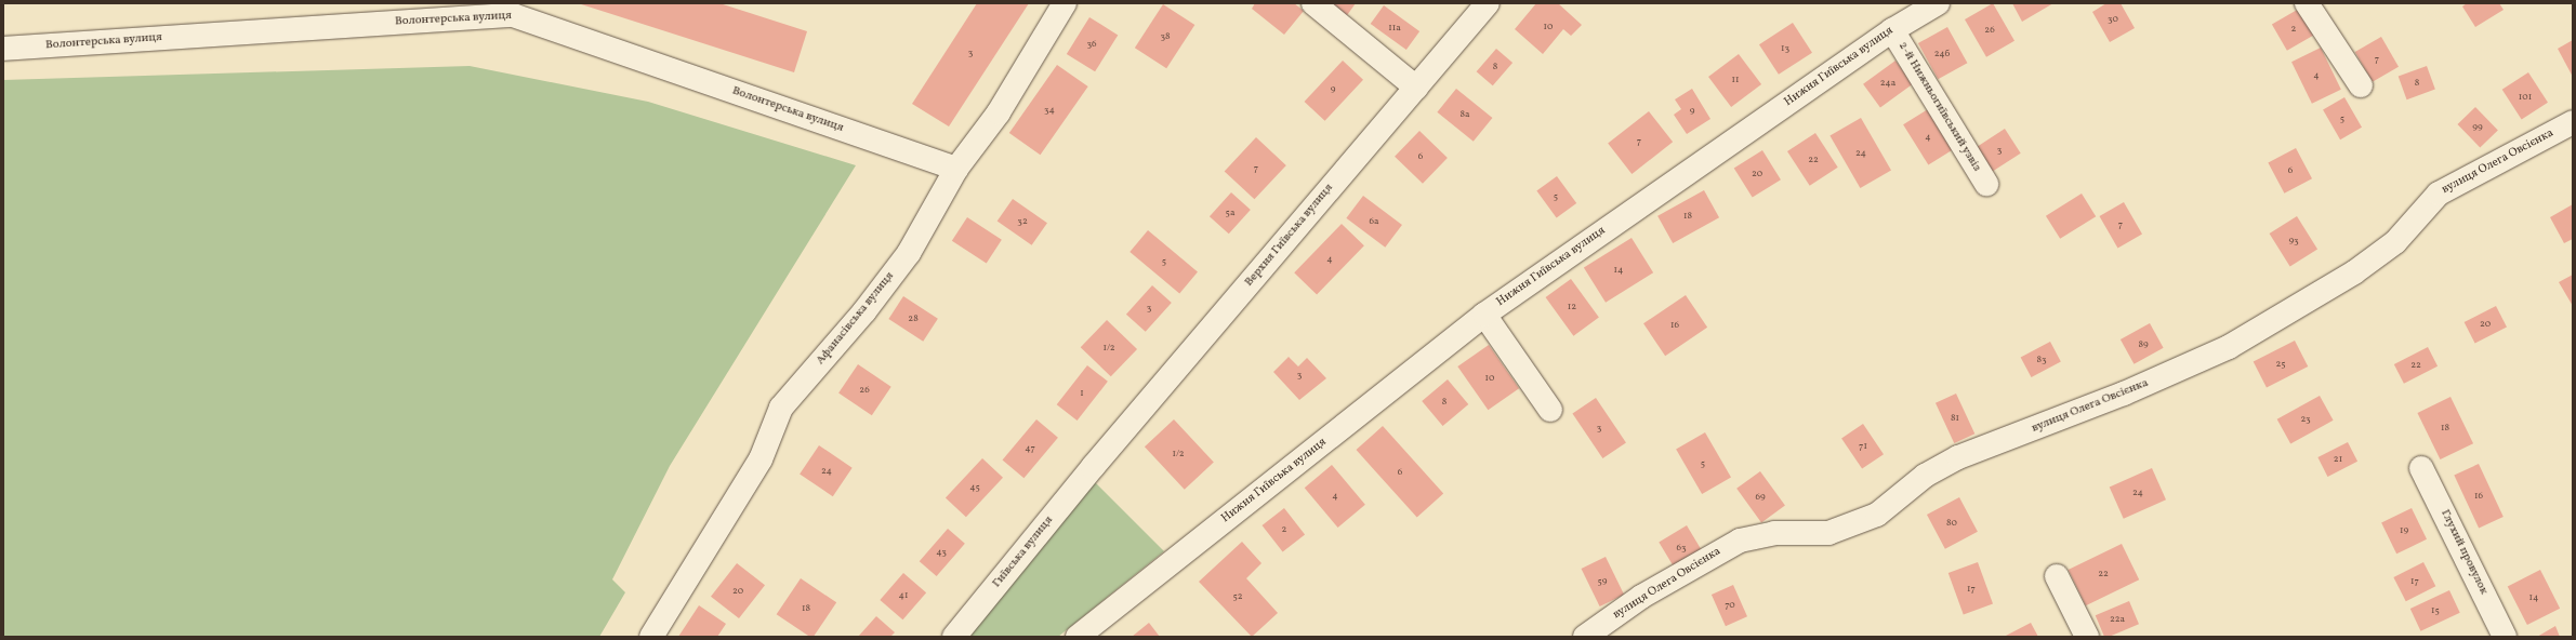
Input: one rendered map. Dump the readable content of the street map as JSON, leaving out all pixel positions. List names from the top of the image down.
{
  "streets": {
    "street": [
      "Волонтерська вулиця",
      "Нижня Гиївська вулиця",
      "2-й Нижньогиївський узвіз",
      "вулиця Олега Овсієнка",
      "Верхня Гиївська вулиця",
      "Афанасівська вулиця",
      "Гиївська вулиця",
      "Глухий провулок"
    ]
  },
  "crossings": [
    ["Волонтерська вулиця", "Афанасівська вулиця"],
    ["Нижня Гиївська вулиця", "2-й Нижньогиївський узвіз"],
    ["Верхня Гиївська вулиця", "Гиївська вулиця"]
  ],
  "house_numbers": [
    "30",
    "10",
    "11а",
    "2",
    "26",
    "38",
    "36",
    "13",
    "3",
    "24б",
    "7",
    "8",
    "4",
    "11",
    "24а",
    "8",
    "9",
    "101",
    "34",
    "9",
    "8а",
    "5",
    "99",
    "4",
    "7",
    "3",
    "24",
    "6",
    "22",
    "7",
    "6",
    "20",
    "5",
    "5а",
    "18",
    "32",
    "6а",
    "7",
    "93",
    "4",
    "5",
    "14",
    "12",
    "3",
    "28",
    "20",
    "16",
    "89",
    "1/2",
    "83",
    "25",
    "22",
    "3",
    "10",
    "26",
    "1",
    "8",
    "81",
    "23",
    "3",
    "18",
    "71",
    "47",
    "1/2",
    "21",
    "5",
    "24",
    "6",
    "45",
    "24",
    "4",
    "16",
    "69",
    "80",
    "2",
    "19",
    "63",
    "43",
    "22",
    "59",
    "17",
    "17",
    "20",
    "41",
    "52",
    "14",
    "70",
    "18",
    "15",
    "22а"
  ]
}
